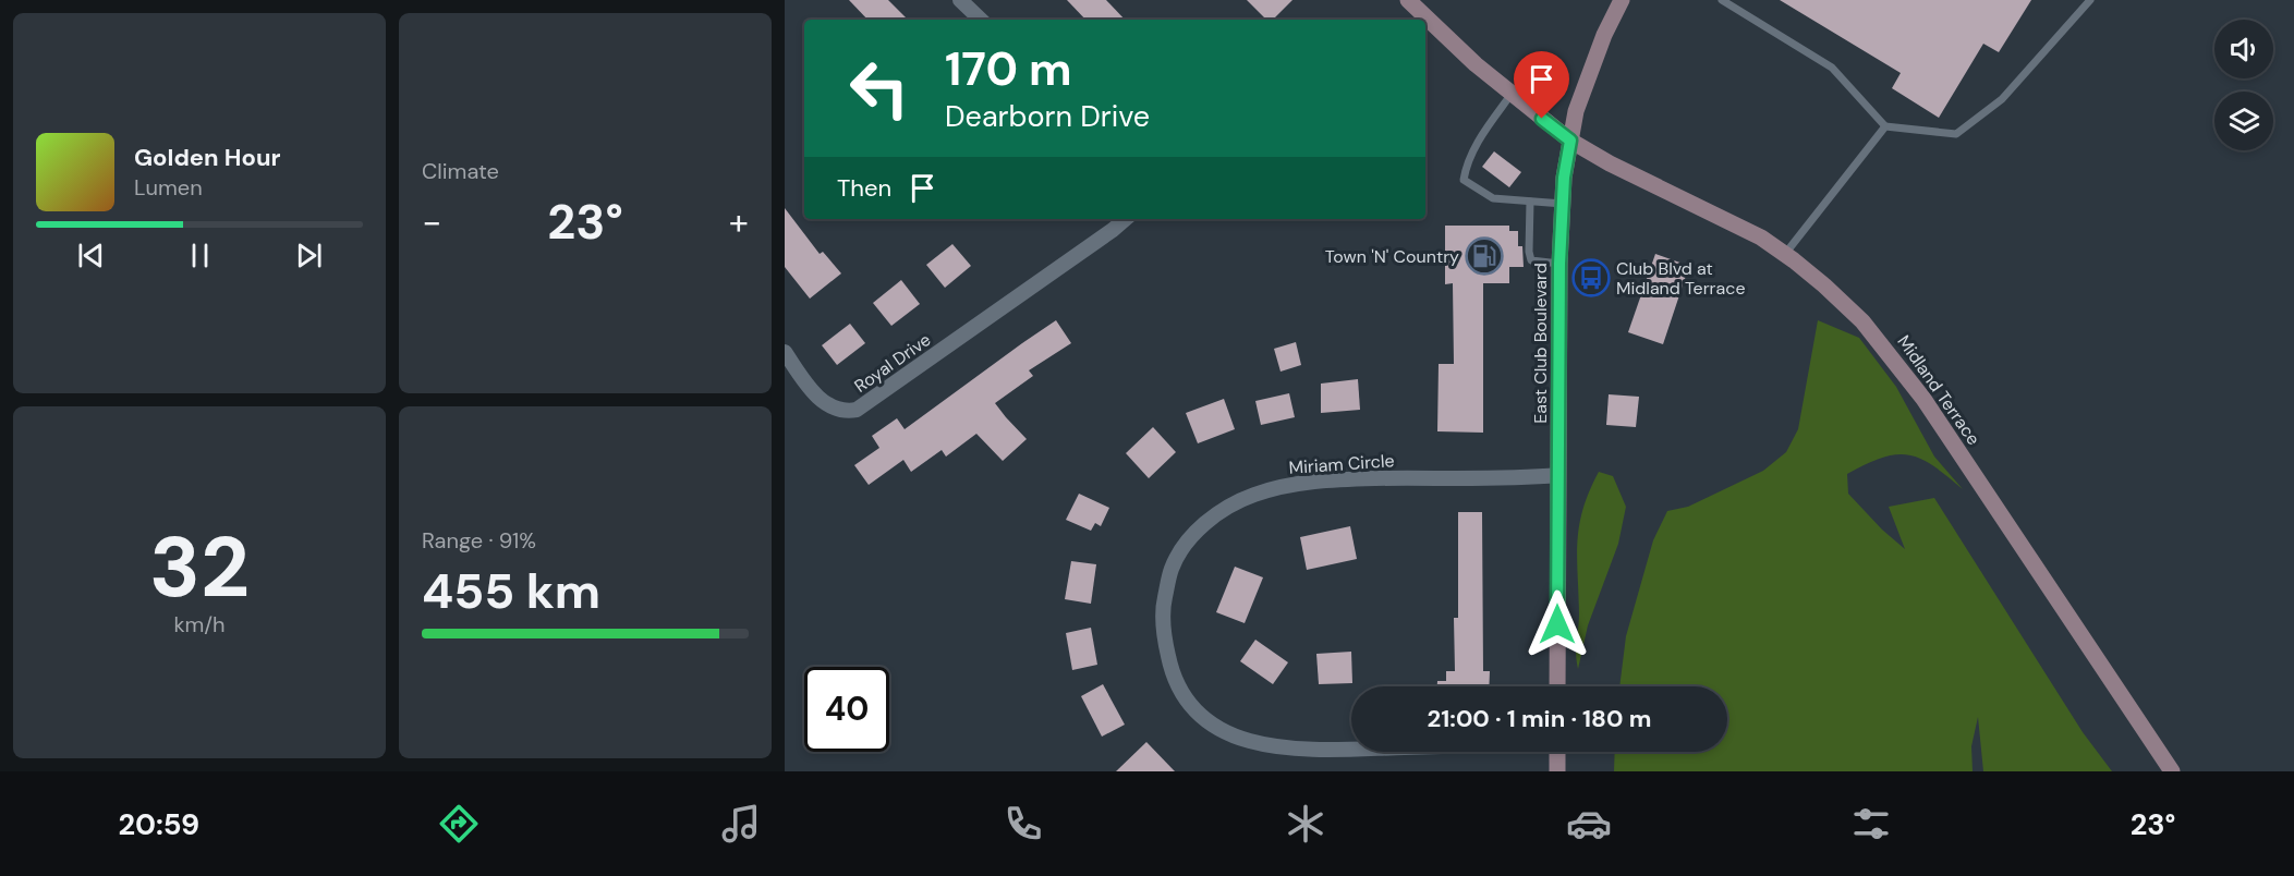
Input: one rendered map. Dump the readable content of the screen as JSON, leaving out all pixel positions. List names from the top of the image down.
{
  "streets": {
    "street": [
      "East Club Boulevard",
      "Royal Drive",
      "Midland Terrace",
      "Miriam Circle"
    ]
  },
  "crossings": [
    ["East Club Boulevard", "Midland Terrace"],
    ["East Club Boulevard", "Miriam Circle"]
  ],
  "places": {
    "fuel station": ["Town 'N' Country"],
    "bus stop": ["Club Blvd at Midland Terrace"]
  },
  "page": {
    "tile": [
      "Climate",
      ["32", "km/h"],
      ["Range · 91%", "455 km"]
    ],
    "turn": ["170 m", "Dearborn Drive"],
    "song": ["Golden Hour", "Lumen"],
    "then": "Then",
    "heat": ["−", "23°", "+"],
    "limit": "40",
    "trip": "21:00 · 1 min · 180 m",
    "tabs": ["20:59", "23°"]
  }
}
